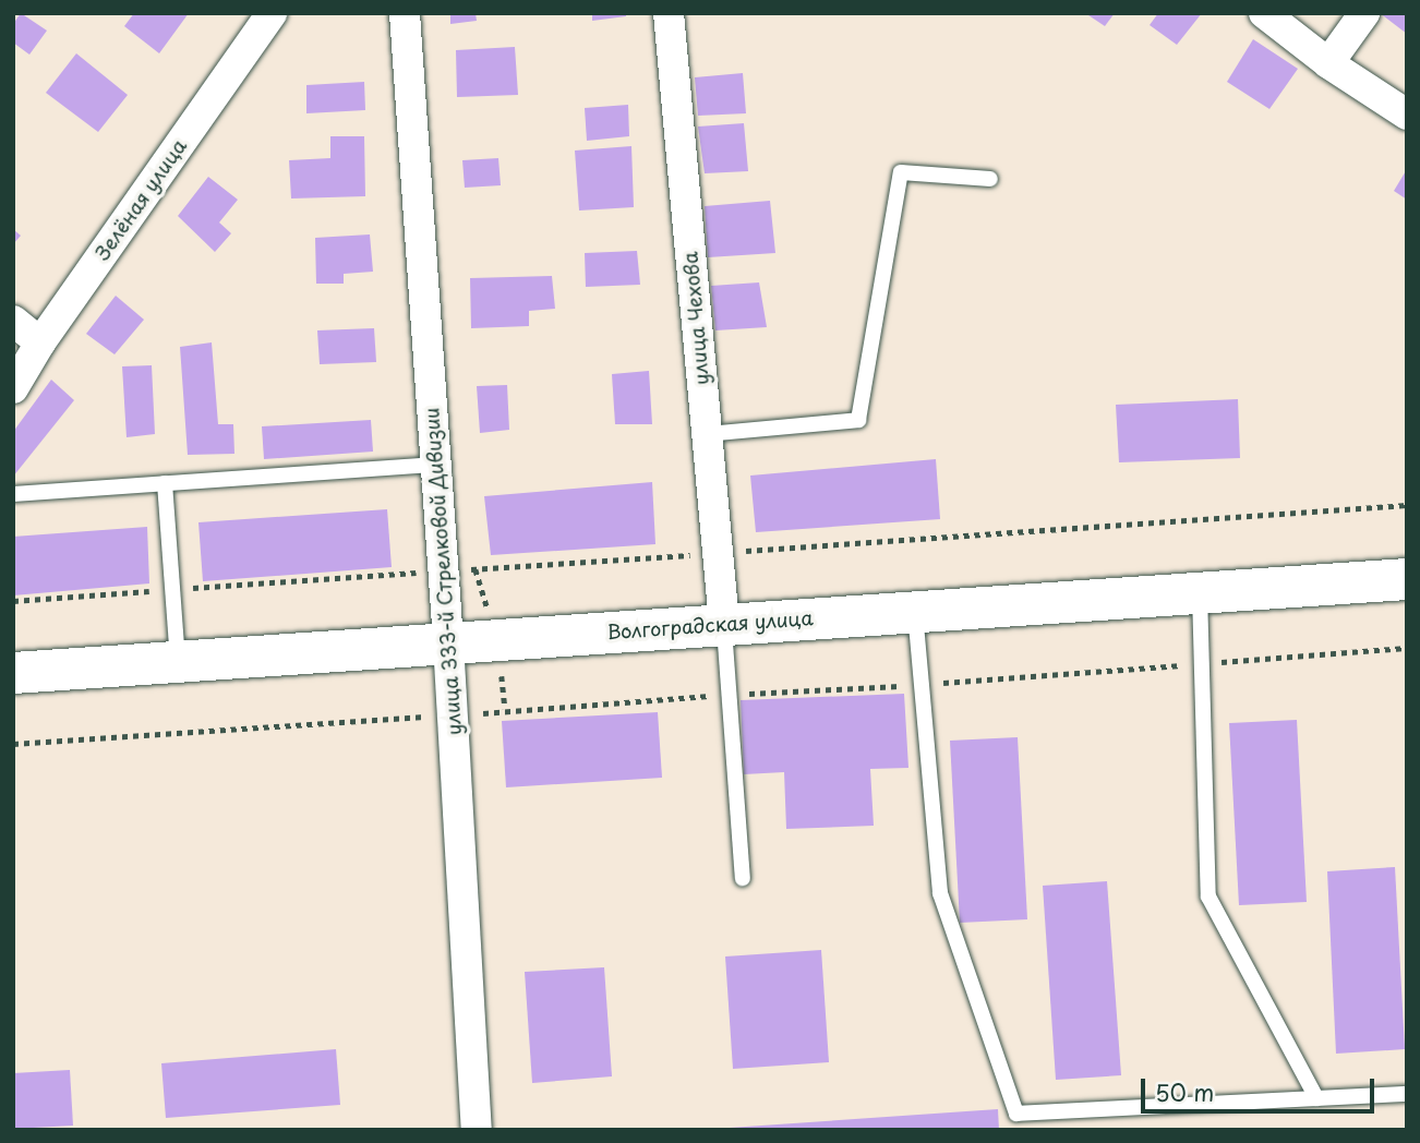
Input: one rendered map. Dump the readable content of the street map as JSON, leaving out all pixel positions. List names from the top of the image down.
{
  "streets": {
    "main road": ["Волгоградская улица"],
    "street": ["Зелёная улица", "улица Чехова", "улица 333-й Стрелковой Дивизии"]
  },
  "crossings": [
    ["улица Чехова", "Волгоградская улица"],
    ["улица 333-й Стрелковой Дивизии", "Волгоградская улица"]
  ],
  "scale_bar": "50 m"
}
